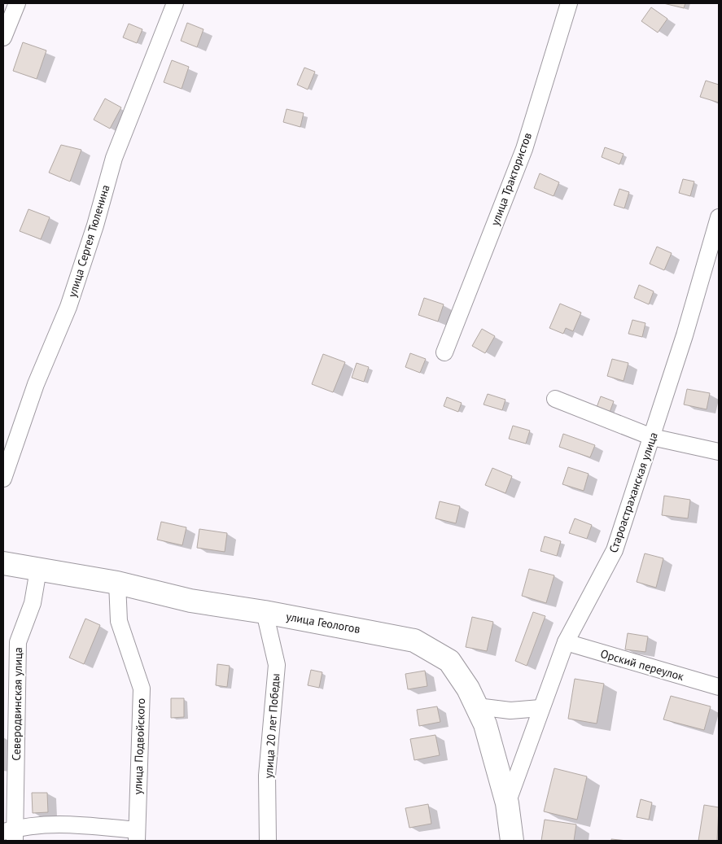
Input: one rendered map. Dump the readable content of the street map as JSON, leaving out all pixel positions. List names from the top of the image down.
{
  "streets": {
    "street": [
      "улица Трактористов",
      "улица Сергея Тюленина",
      "Староастраханская улица",
      "улица Геологов",
      "Орский переулок",
      "Северодвинская улица",
      "улица 20 лет Победы",
      "улица Подвойского"
    ]
  },
  "crossings": [
    ["Староастраханская улица", "улица Геологов"],
    ["Староастраханская улица", "Орский переулок"],
    ["улица Геологов", "Северодвинская улица"],
    ["улица Геологов", "улица 20 лет Победы"],
    ["улица Геологов", "улица Подвойского"]
  ]
}
